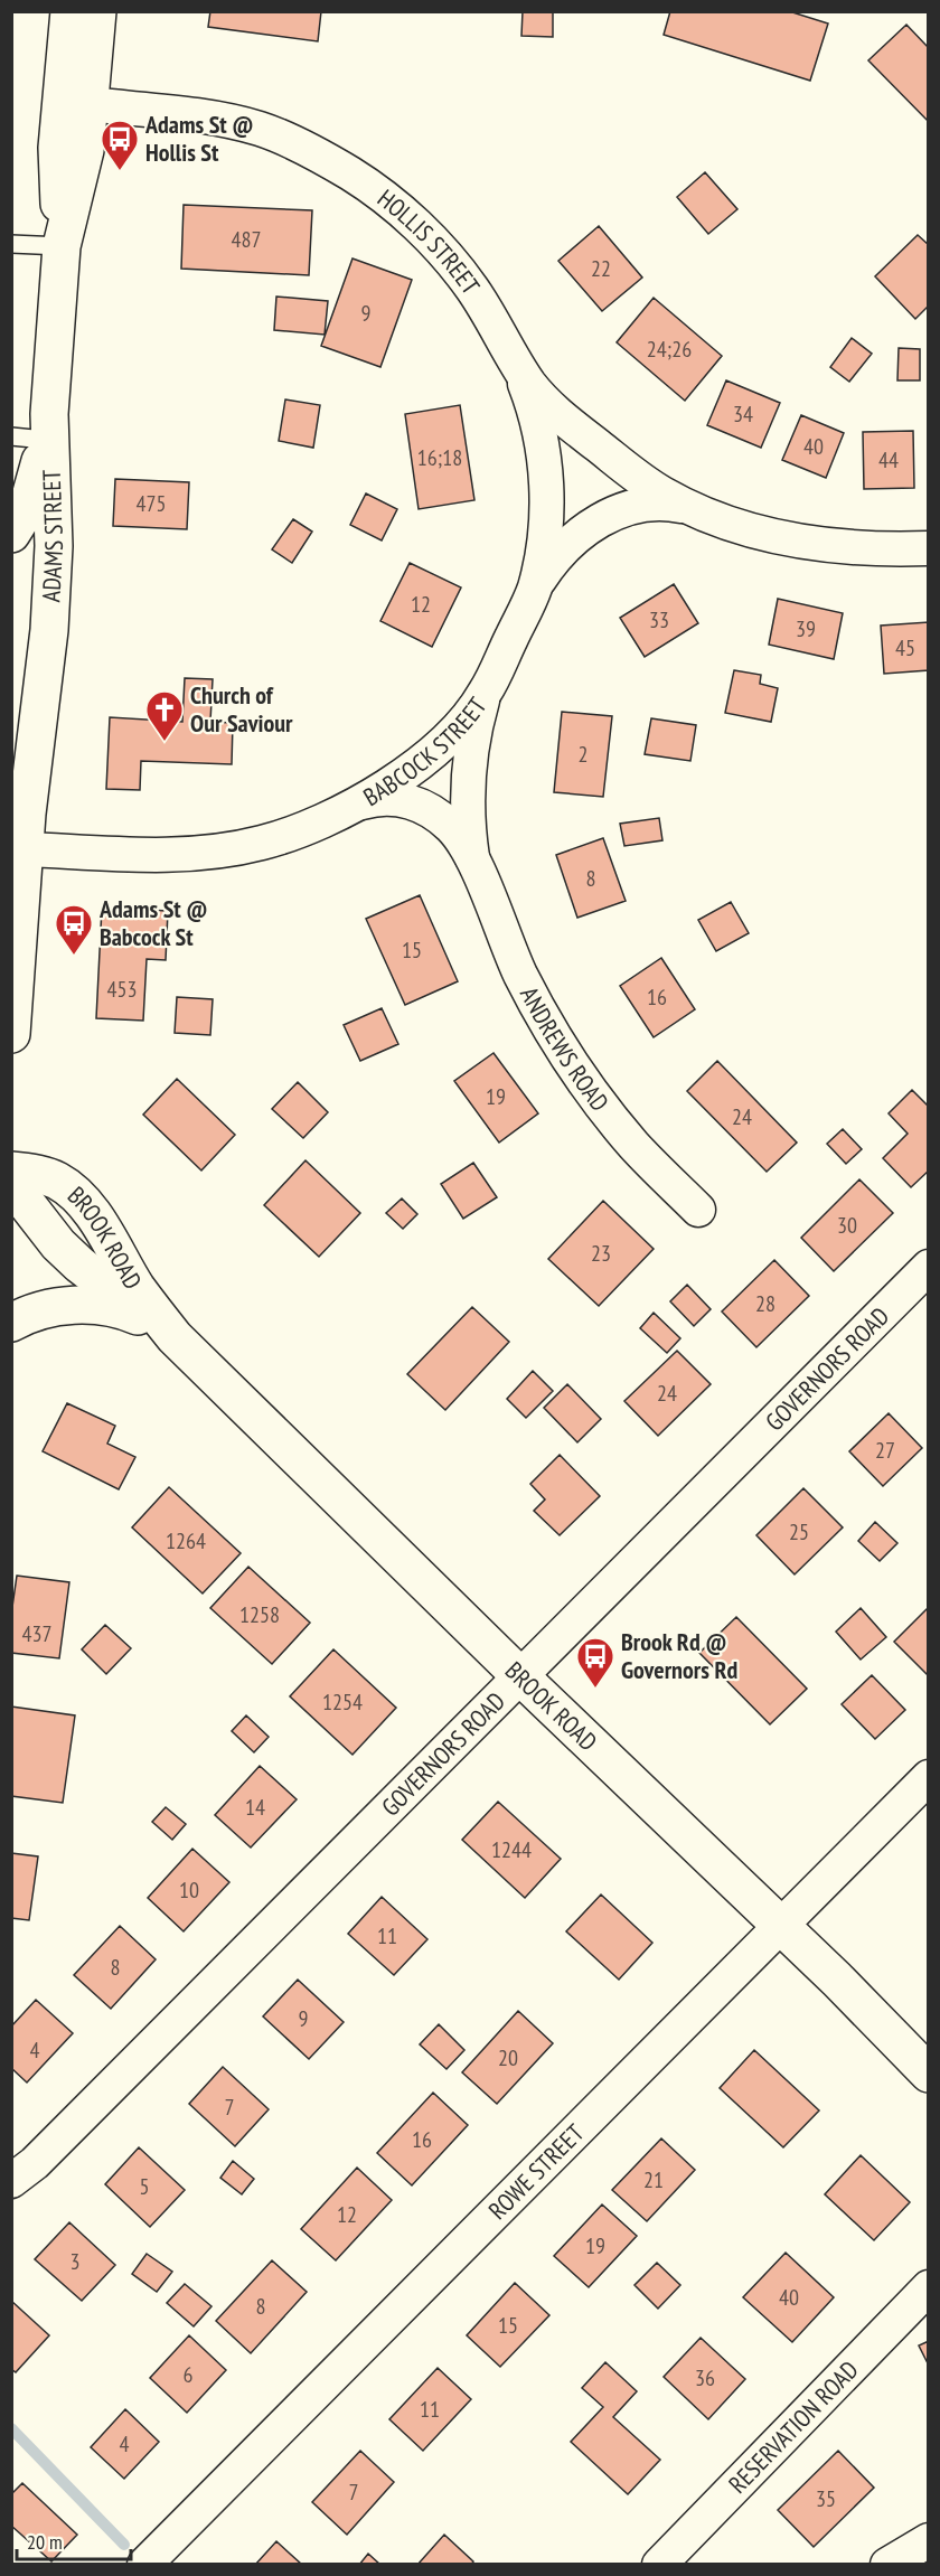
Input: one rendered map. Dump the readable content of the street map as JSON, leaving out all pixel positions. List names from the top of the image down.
{
  "streets": {
    "main road": ["ADAMS STREET", "BROOK ROAD"],
    "street": [
      "HOLLIS STREET",
      "BABCOCK STREET",
      "ANDREWS ROAD",
      "GOVERNORS ROAD",
      "ROWE STREET",
      "RESERVATION ROAD"
    ]
  },
  "crossings": [
    ["HOLLIS STREET", "ADAMS STREET"],
    ["HOLLIS STREET", "BABCOCK STREET"],
    ["ADAMS STREET", "BABCOCK STREET"],
    ["BABCOCK STREET", "ANDREWS ROAD"],
    ["BROOK ROAD", "GOVERNORS ROAD"],
    ["BROOK ROAD", "ROWE STREET"]
  ],
  "places": {
    "bus stop": ["Adams St @ Hollis St", "Adams St @ Babcock St", "Brook Rd @ Governors Rd"],
    "church": ["Church of Our Saviour"]
  },
  "house_numbers": [
    "487",
    "22",
    "9",
    "24;26",
    "34",
    "40",
    "16;18",
    "44",
    "475",
    "12",
    "33",
    "39",
    "45",
    "2",
    "8",
    "15",
    "453",
    "16",
    "19",
    "24",
    "30",
    "23",
    "28",
    "24",
    "27",
    "25",
    "1264",
    "1258",
    "437",
    "1254",
    "14",
    "1244",
    "10",
    "11",
    "8",
    "9",
    "4",
    "20",
    "7",
    "16",
    "21",
    "5",
    "12",
    "19",
    "3",
    "40",
    "8",
    "15",
    "6",
    "36",
    "11",
    "4",
    "7",
    "35"
  ],
  "scale_bar": "20 m"
}
